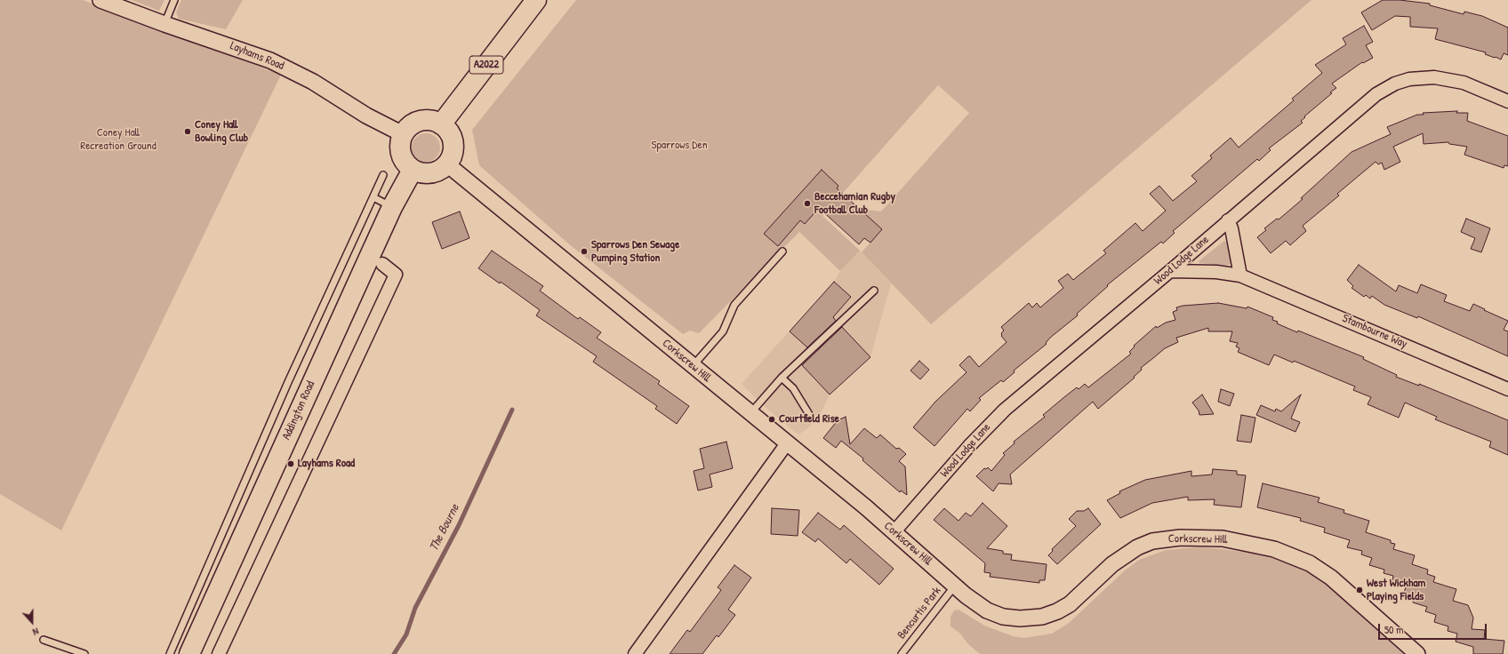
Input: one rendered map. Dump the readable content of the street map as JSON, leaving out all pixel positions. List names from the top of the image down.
{
  "streets": {
    "main road": ["A2022", "Addington Road"],
    "street": [
      "Layhams Road",
      "Wood Lodge Lane",
      "Stambourne Way",
      "Corkscrew Hill"
    ],
    "lane": ["Bencurtis Park"]
  },
  "crossings": [
    ["Layhams Road", "A2022"],
    ["Layhams Road", "Corkscrew Hill"],
    ["Layhams Road", "Addington Road"],
    ["A2022", "Corkscrew Hill"],
    ["A2022", "Addington Road"],
    ["Wood Lodge Lane", "Stambourne Way"],
    ["Wood Lodge Lane", "Corkscrew Hill"],
    ["Corkscrew Hill", "Addington Road"],
    ["Corkscrew Hill", "Bencurtis Park"]
  ],
  "water": ["The Bourne"],
  "parks": ["Coney Hall Recreation Ground", "Sparrows Den"],
  "places": [
    "Coney Hall Bowling Club",
    "Beccehamian Rugby Football Club",
    "Sparrows Den Sewage Pumping Station",
    "Courtfield Rise",
    "Layhams Road",
    "West Wickham Playing Fields"
  ],
  "scale_bar": "50 m",
  "north": "bottom"
}
